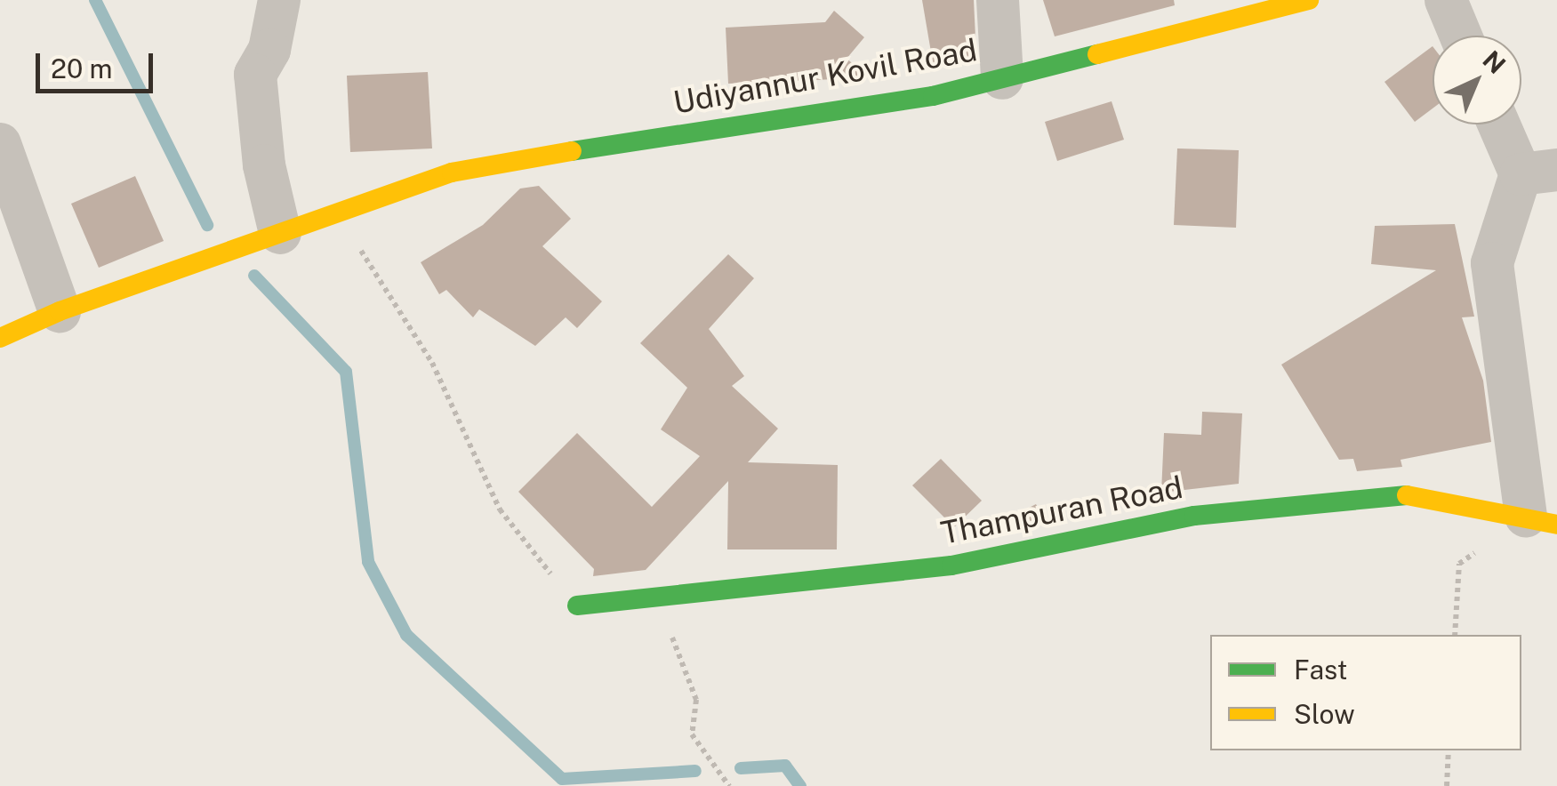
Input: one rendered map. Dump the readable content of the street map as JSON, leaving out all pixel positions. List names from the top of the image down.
{
  "streets": {
    "street": ["Udiyannur Kovil Road", "Thampuran Road"]
  },
  "legend": ["Fast", "Slow"],
  "scale_bar": "20 m",
  "north": "top right"
}
